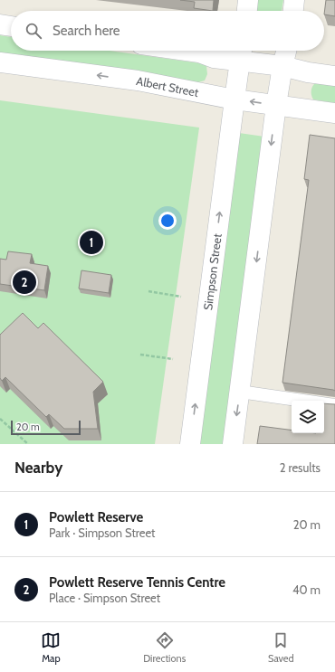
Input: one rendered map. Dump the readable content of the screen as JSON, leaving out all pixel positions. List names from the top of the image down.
{
  "streets": {
    "street": ["Albert Street", "Simpson Street"]
  },
  "crossings": [
    ["Albert Street", "Simpson Street"]
  ],
  "scale_bar": "20 m",
  "page": {
    "search": "Search here",
    "pins": ["1", "2"],
    "scale": "20 m",
    "heading": ["Nearby", "2 results"],
    "list": [
      {
        "mark": "1",
        "name": "Powlett Reserve",
        "note": "Park · Simpson Street",
        "value": "20 m"
      },
      {
        "mark": "2",
        "name": "Powlett Reserve Tennis Centre",
        "note": "Place · Simpson Street",
        "value": "40 m"
      }
    ],
    "nav": ["Map", "Directions", "Saved"]
  }
}
